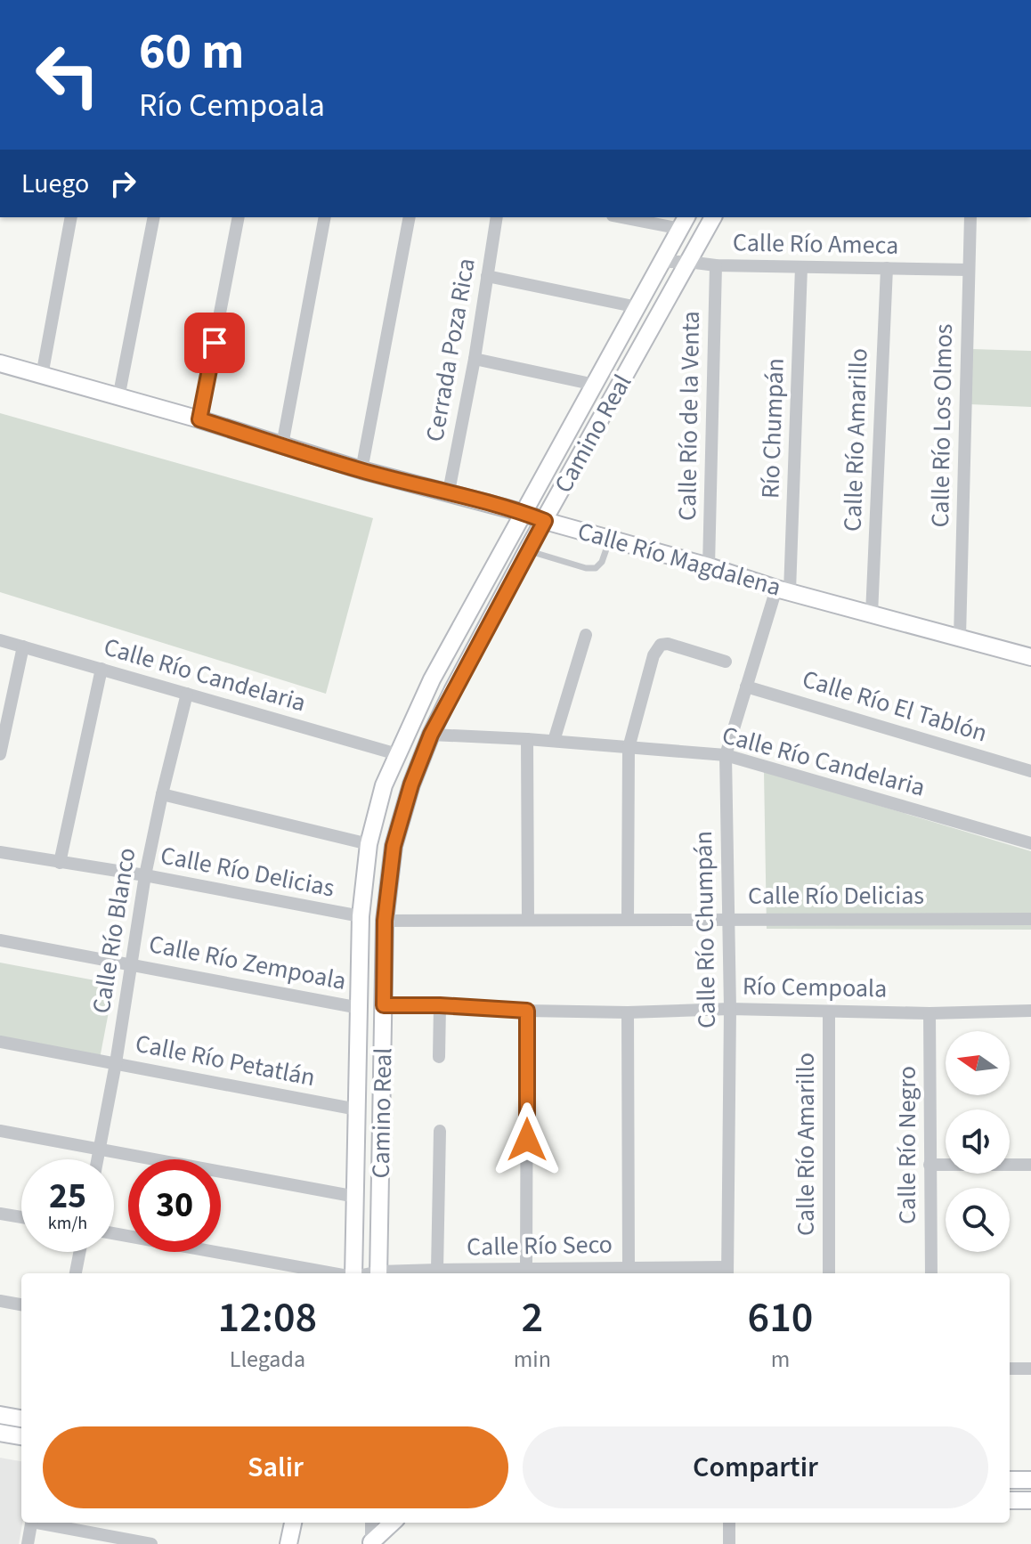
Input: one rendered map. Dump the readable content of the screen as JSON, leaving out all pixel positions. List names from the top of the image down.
{
  "streets": {
    "street": [
      "Calle Río Ameca",
      "Cerrada Poza Rica",
      "Calle Río de la Venta",
      "Calle Río Los Olmos",
      "Río Chumpán",
      "Camino Real",
      "Calle Río Amarillo",
      "Calle Río Magdalena",
      "Calle Río Candelaria",
      "Calle Río El Tablón",
      "Calle Río Delicias",
      "Calle Río Chumpán",
      "Calle Río Blanco",
      "Calle Río Zempoala",
      "Río Cempoala",
      "Calle Río Petatlán",
      "Calle Río Negro",
      "Calle Río Seco"
    ]
  },
  "crossings": [
    ["Calle Río Ameca", "Calle Río de la Venta"],
    ["Calle Río Ameca", "Calle Río Los Olmos"],
    ["Calle Río Ameca", "Río Chumpán"],
    ["Calle Río Ameca", "Camino Real"],
    ["Calle Río Ameca", "Calle Río Amarillo"],
    ["Cerrada Poza Rica", "Calle Río Magdalena"],
    ["Calle Río de la Venta", "Calle Río Magdalena"],
    ["Calle Río Los Olmos", "Calle Río Magdalena"],
    ["Río Chumpán", "Calle Río Magdalena"],
    ["Río Chumpán", "Calle Río Chumpán"],
    ["Camino Real", "Calle Río Magdalena"],
    ["Camino Real", "Calle Río Candelaria"],
    ["Camino Real", "Calle Río Delicias"],
    ["Camino Real", "Calle Río Zempoala"],
    ["Camino Real", "Río Cempoala"],
    ["Camino Real", "Calle Río Petatlán"],
    ["Calle Río Amarillo", "Calle Río Magdalena"],
    ["Calle Río Amarillo", "Río Cempoala"],
    ["Calle Río Magdalena", "Calle Río Chumpán"],
    ["Calle Río Candelaria", "Calle Río Chumpán"],
    ["Calle Río Candelaria", "Calle Río Blanco"],
    ["Calle Río El Tablón", "Calle Río Chumpán"],
    ["Calle Río Delicias", "Calle Río Chumpán"],
    ["Calle Río Delicias", "Calle Río Blanco"],
    ["Calle Río Chumpán", "Río Cempoala"],
    ["Calle Río Chumpán", "Calle Río Seco"],
    ["Calle Río Blanco", "Calle Río Zempoala"],
    ["Calle Río Blanco", "Calle Río Petatlán"],
    ["Río Cempoala", "Calle Río Negro"]
  ],
  "north": "left",
  "page": {
    "turn": ["60 m", "Río Cempoala"],
    "then": "Luego",
    "speed": "25 km/h",
    "limit": "30",
    "eta": [
      "12:08",
      "Llegada",
      "2",
      "min",
      "610",
      "m"
    ],
    "buttons": ["Salir", "Compartir"]
  }
}
